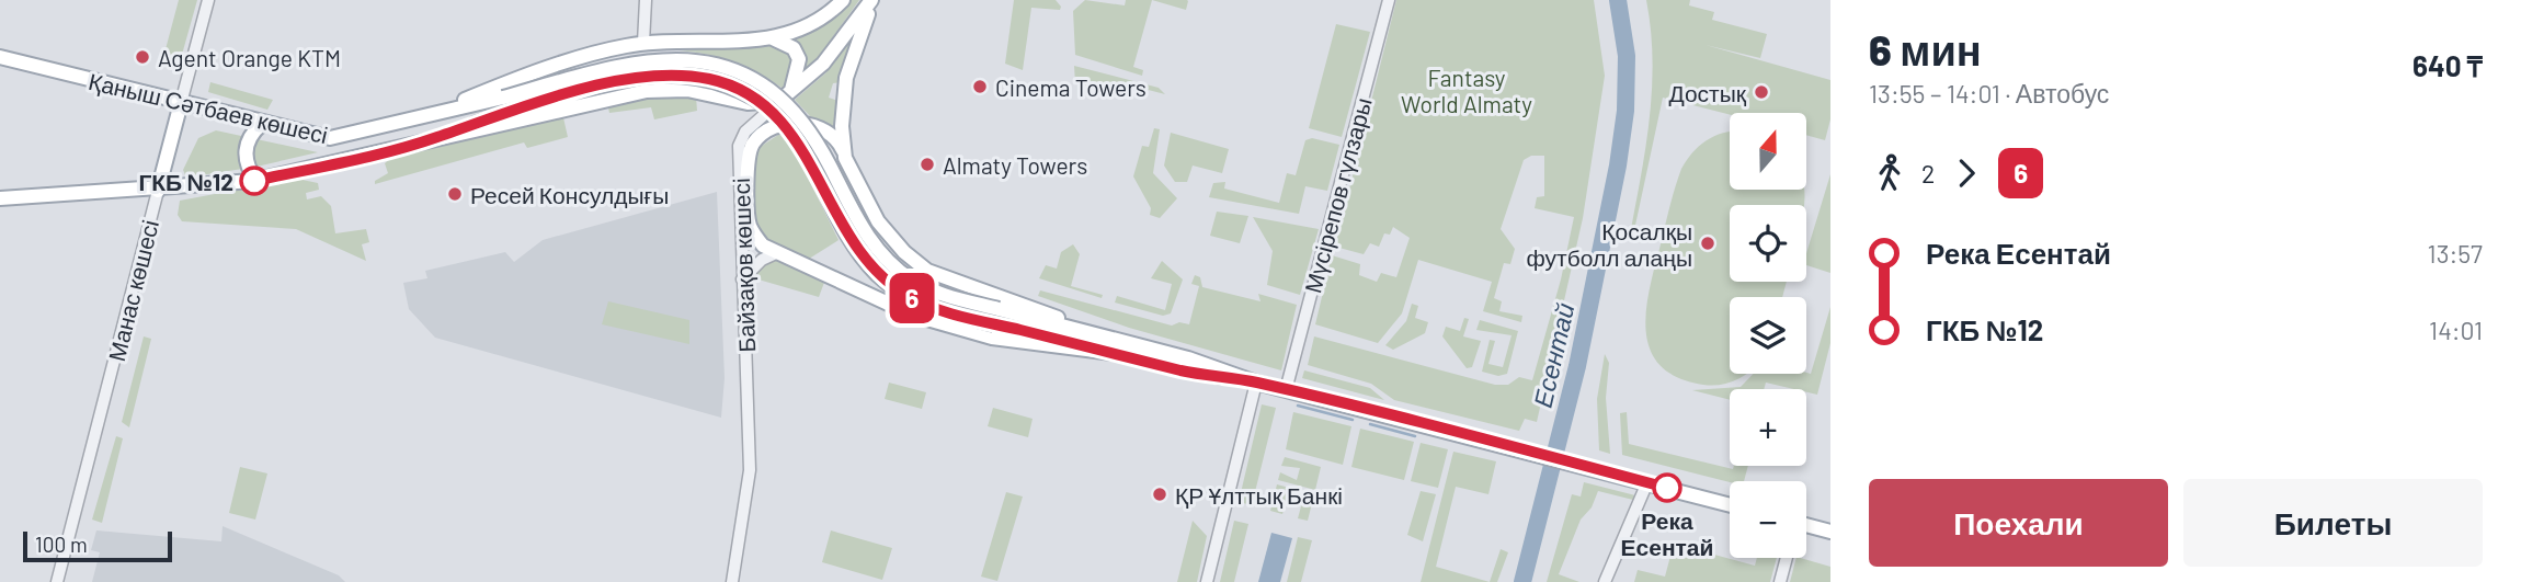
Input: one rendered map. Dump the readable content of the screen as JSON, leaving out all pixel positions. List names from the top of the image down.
{
  "streets": {
    "main road": ["Қаныш Сәтбаев көшесі", "Байзақов көшесі", "Манас көшесі"],
    "street": ["Мүсірепов гүлзары"]
  },
  "crossings": [
    ["Қаныш Сәтбаев көшесі", "Мүсірепов гүлзары"],
    ["Қаныш Сәтбаев көшесі", "Манас көшесі"]
  ],
  "water": ["Есентай"],
  "parks": ["Fantasy World Almaty"],
  "places": [
    "Agent Orange KTM",
    "Cinema Towers",
    "Достық",
    "Almaty Towers",
    "ГКБ №12",
    "Ресей Консулдығы",
    "Қосалқы футболл алаңы",
    "Река Есентай",
    "ҚР Ұлттық Банкі"
  ],
  "lines": ["bus line 6"],
  "scale_bar": "100 m",
  "north": "top",
  "page": {
    "on_map": "6",
    "heading": ["6 мин", "13:55 – 14:01 · Автобус", "640 ₸"],
    "map_buttons": ["+", "−"],
    "legs": ["2", "6"],
    "list": [
      {
        "name": "Река Есентай",
        "value": "13:57"
      },
      {
        "name": "ГКБ №12",
        "value": "14:01"
      }
    ],
    "buttons": ["Поехали", "Билеты"],
    "scale": "100 m"
  }
}
